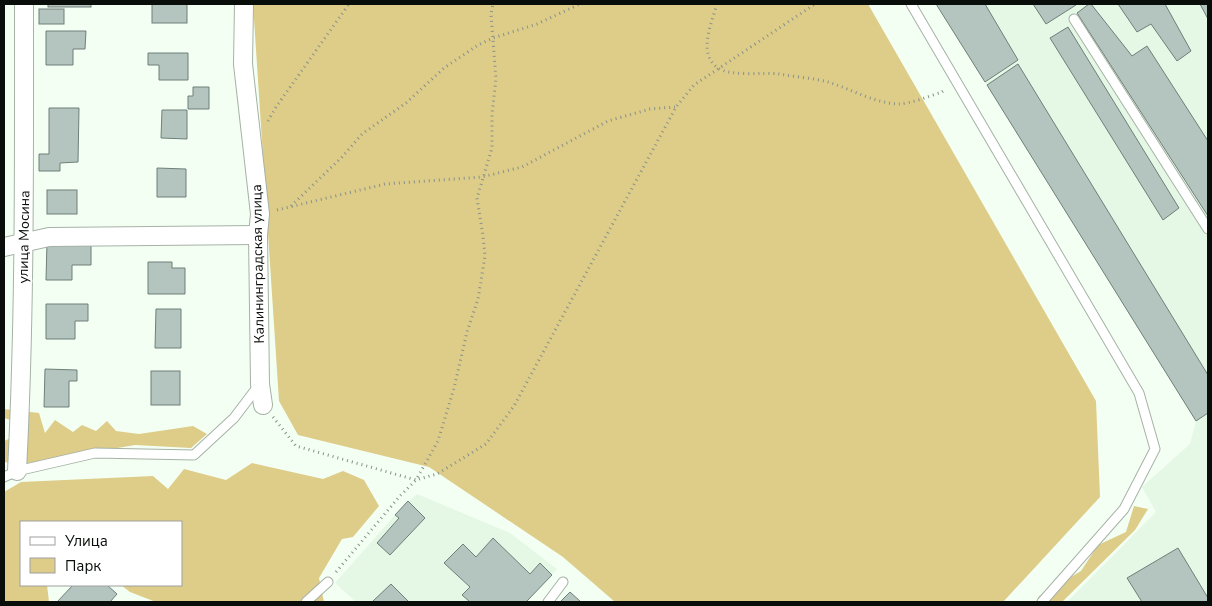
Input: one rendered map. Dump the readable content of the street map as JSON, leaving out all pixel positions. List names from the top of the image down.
{
  "streets": {
    "street": ["улица Мосина", "Калининградская улица"]
  },
  "legend": ["Улица", "Парк"]
}
